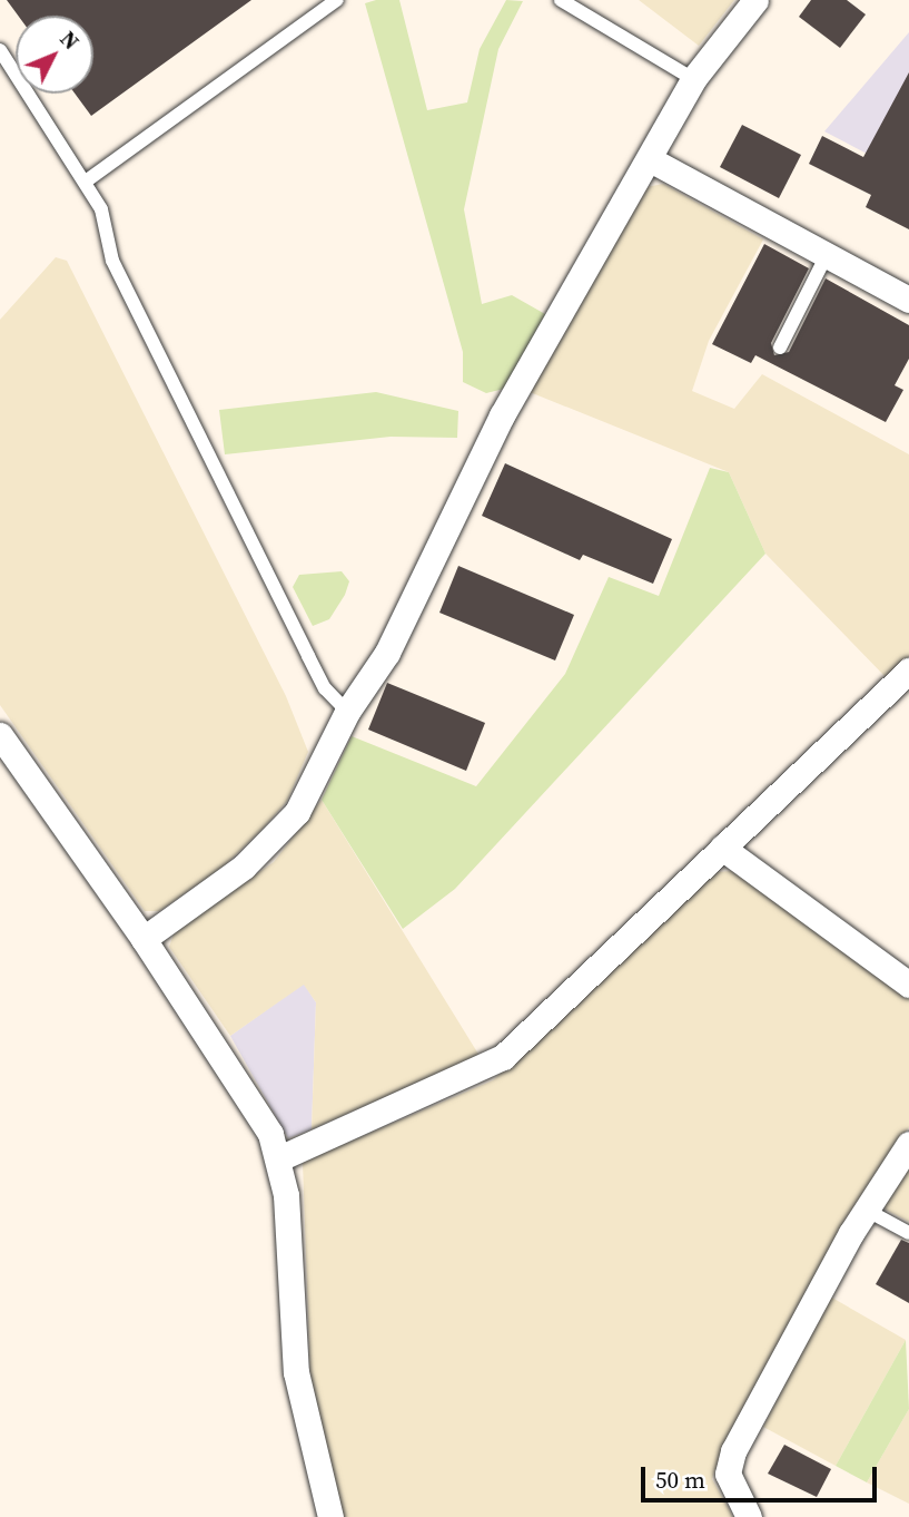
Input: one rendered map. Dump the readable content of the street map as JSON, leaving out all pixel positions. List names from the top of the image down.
{
  "scale_bar": "50 m",
  "north": "top right"
}
